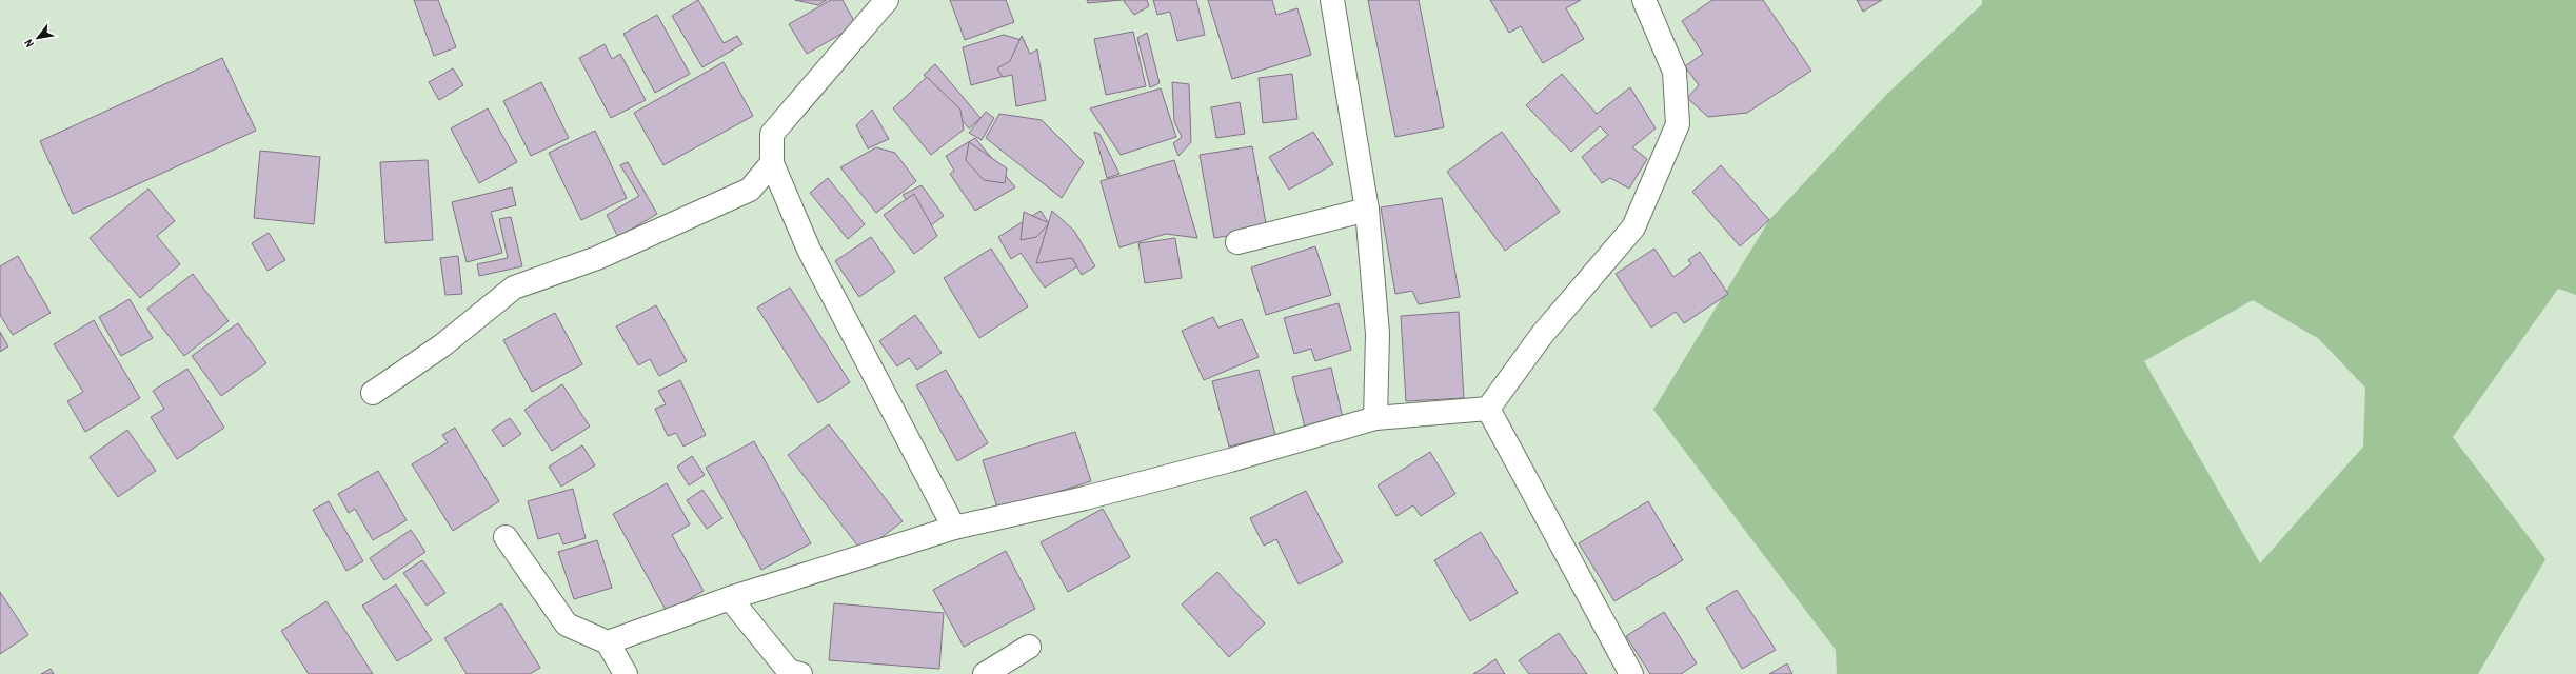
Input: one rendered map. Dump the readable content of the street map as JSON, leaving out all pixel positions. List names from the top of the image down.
{
  "north": "bottom left"
}
